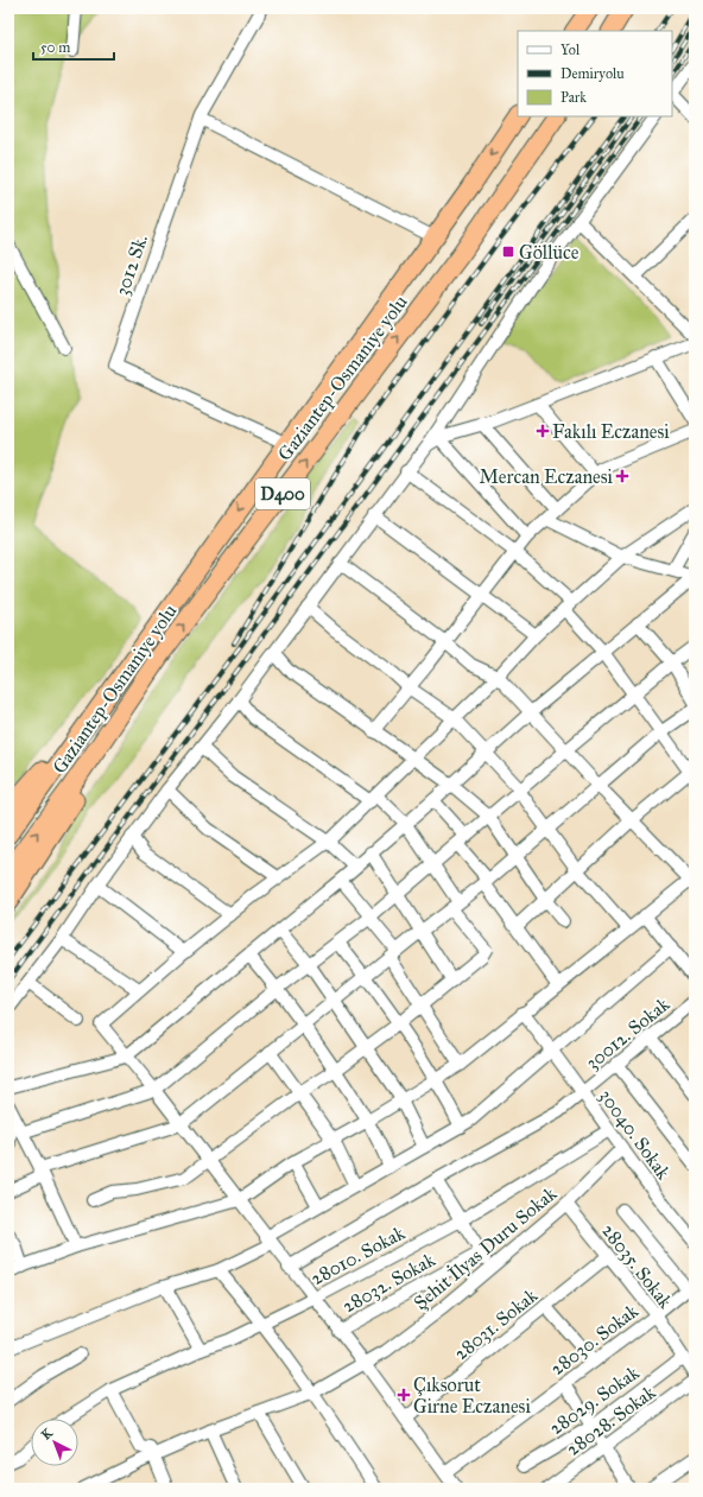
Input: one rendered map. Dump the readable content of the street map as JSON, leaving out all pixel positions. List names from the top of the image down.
{
  "streets": {
    "highway": ["Gaziantep-Osmaniye yolu", "D400"],
    "street": [
      "3012 Sk.",
      "30012. Sokak",
      "30040. Sokak",
      "Şehit İlyas Duru Sokak",
      "28010. Sokak",
      "28035. Sokak",
      "28032. Sokak",
      "28031. Sokak",
      "28030. Sokak",
      "28029. Sokak",
      "28028. Sokak"
    ]
  },
  "crossings": [
    ["3012 Sk.", "Gaziantep-Osmaniye yolu"],
    ["30012. Sokak", "30040. Sokak"],
    ["30040. Sokak", "Şehit İlyas Duru Sokak"],
    ["30040. Sokak", "28010. Sokak"],
    ["Şehit İlyas Duru Sokak", "28035. Sokak"],
    ["28035. Sokak", "28031. Sokak"],
    ["28035. Sokak", "28030. Sokak"],
    ["28035. Sokak", "28029. Sokak"]
  ],
  "places": {
    "transit": ["Göllüce"],
    "health": ["Fakılı Eczanesi", "Mercan Eczanesi", "Çıksorut Girne Eczanesi"]
  },
  "legend": ["Yol", "Demiryolu", "Park"],
  "scale_bar": "50 m",
  "north": "top left"
}
